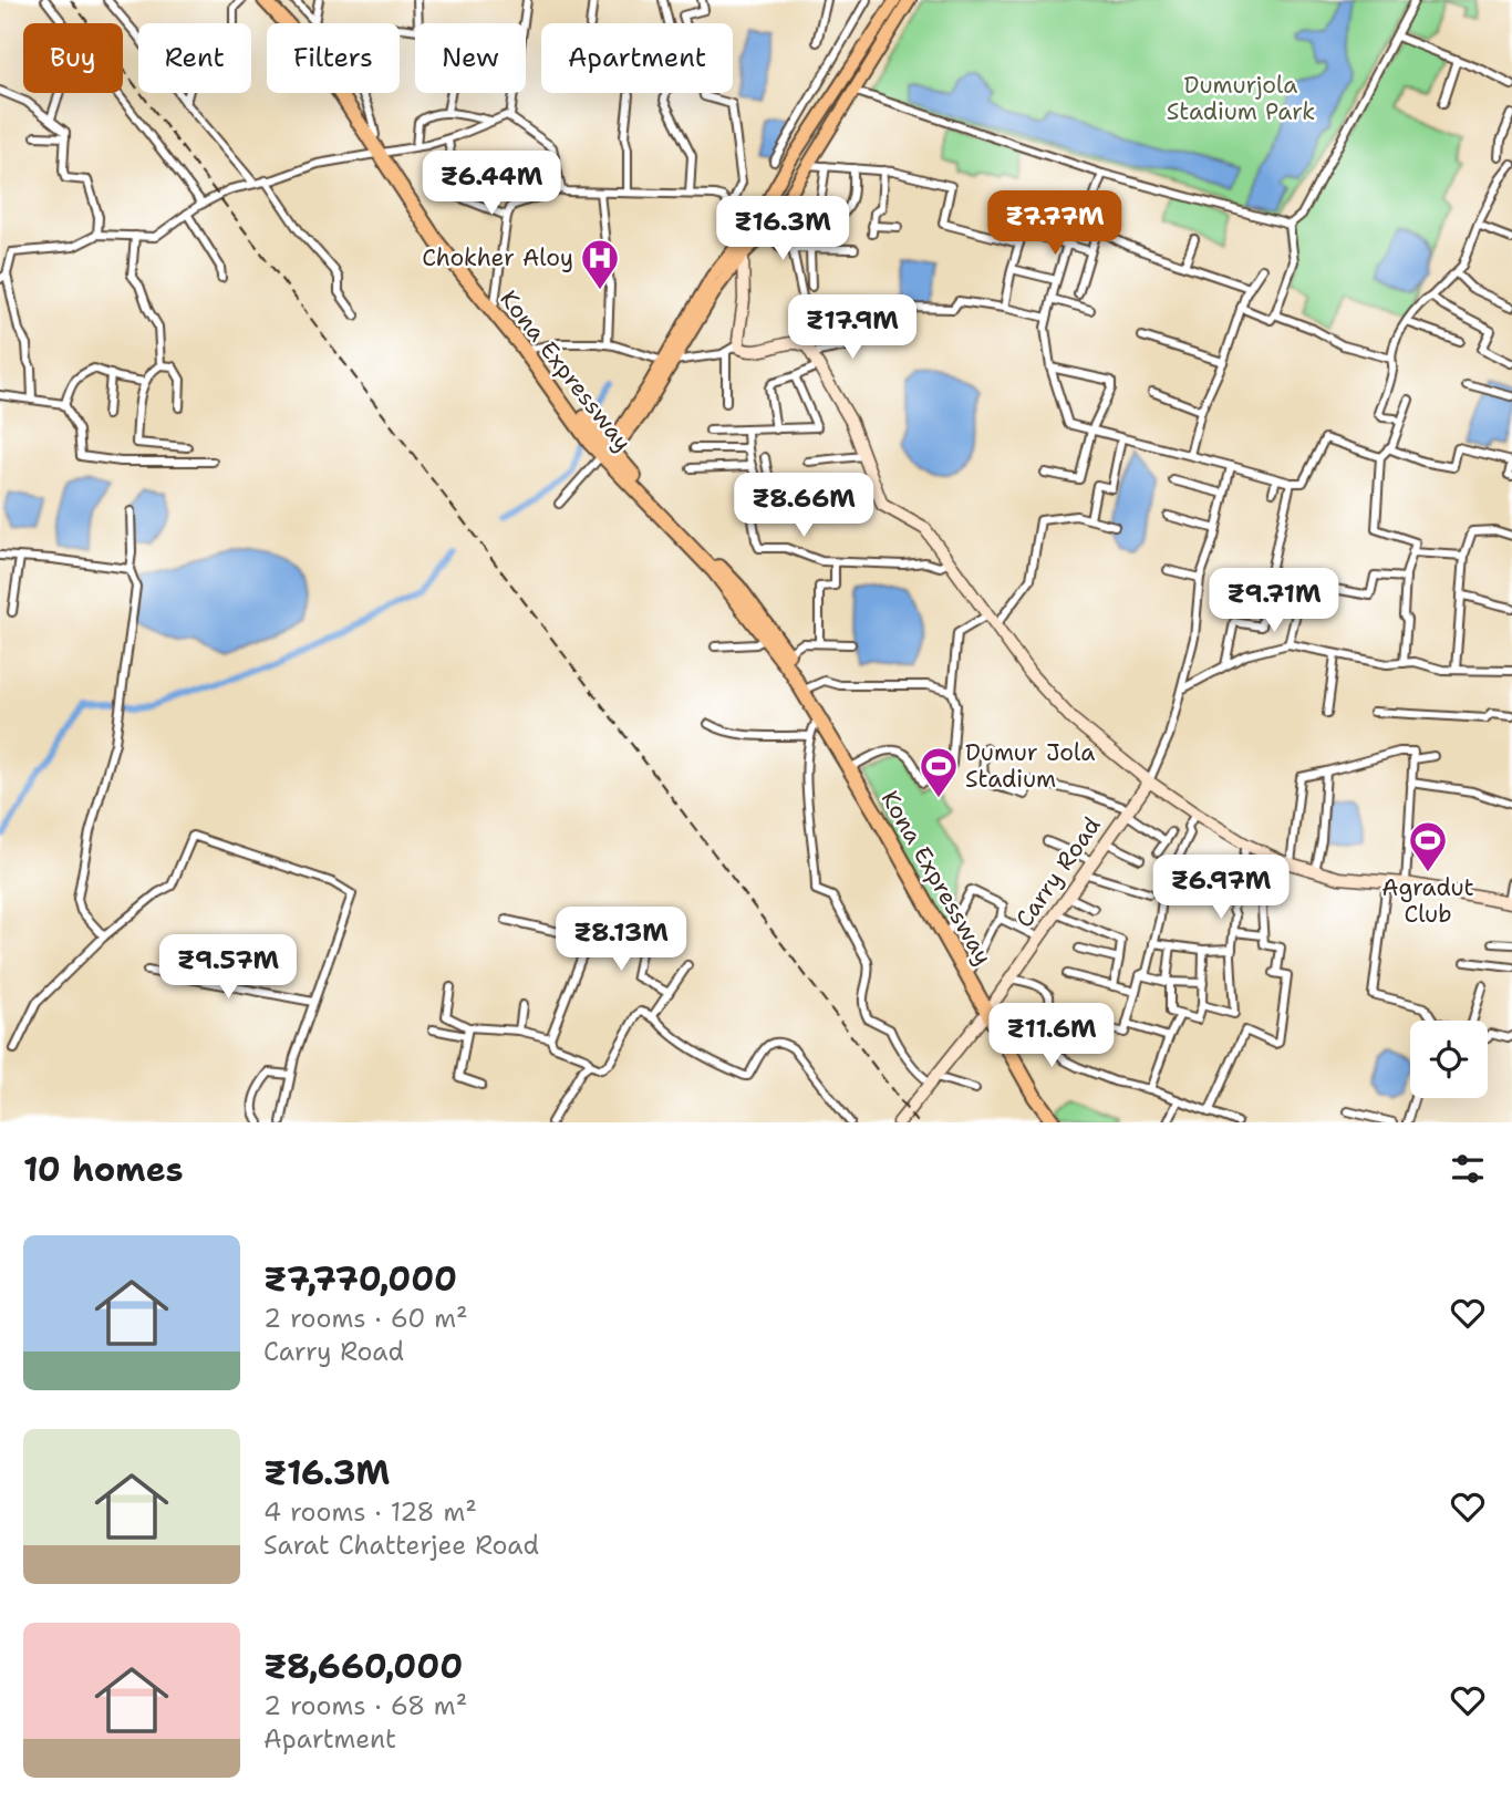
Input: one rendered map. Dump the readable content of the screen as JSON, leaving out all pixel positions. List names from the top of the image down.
{
  "streets": {
    "highway": ["Kona Expressway"],
    "main road": ["Carry Road"]
  },
  "crossings": [
    ["Kona Expressway", "Carry Road"]
  ],
  "parks": ["Dumurjola Stadium Park"],
  "places": {
    "hospital": ["Chokher Aloy"],
    "sports": ["Dumur Jola Stadium", "Agradut Club"]
  },
  "page": {
    "chip": [
      "Buy",
      "Rent",
      "Filters",
      "New",
      "Apartment"
    ],
    "price": [
      "₹6.44M",
      "₹7.77M",
      "₹16.3M",
      "₹17.9M",
      "₹8.66M",
      "₹9.71M",
      "₹6.97M",
      "₹8.13M",
      "₹9.57M",
      "₹11.6M"
    ],
    "heading": "10 homes",
    "list": [
      {
        "name": "₹7,770,000",
        "note": "2 rooms · 60 m² · Carry Road"
      },
      {
        "name": "₹16.3M",
        "note": "4 rooms · 128 m² · Sarat Chatterjee Road"
      },
      {
        "name": "₹8,660,000",
        "note": "2 rooms · 68 m² · Apartment"
      }
    ]
  }
}
